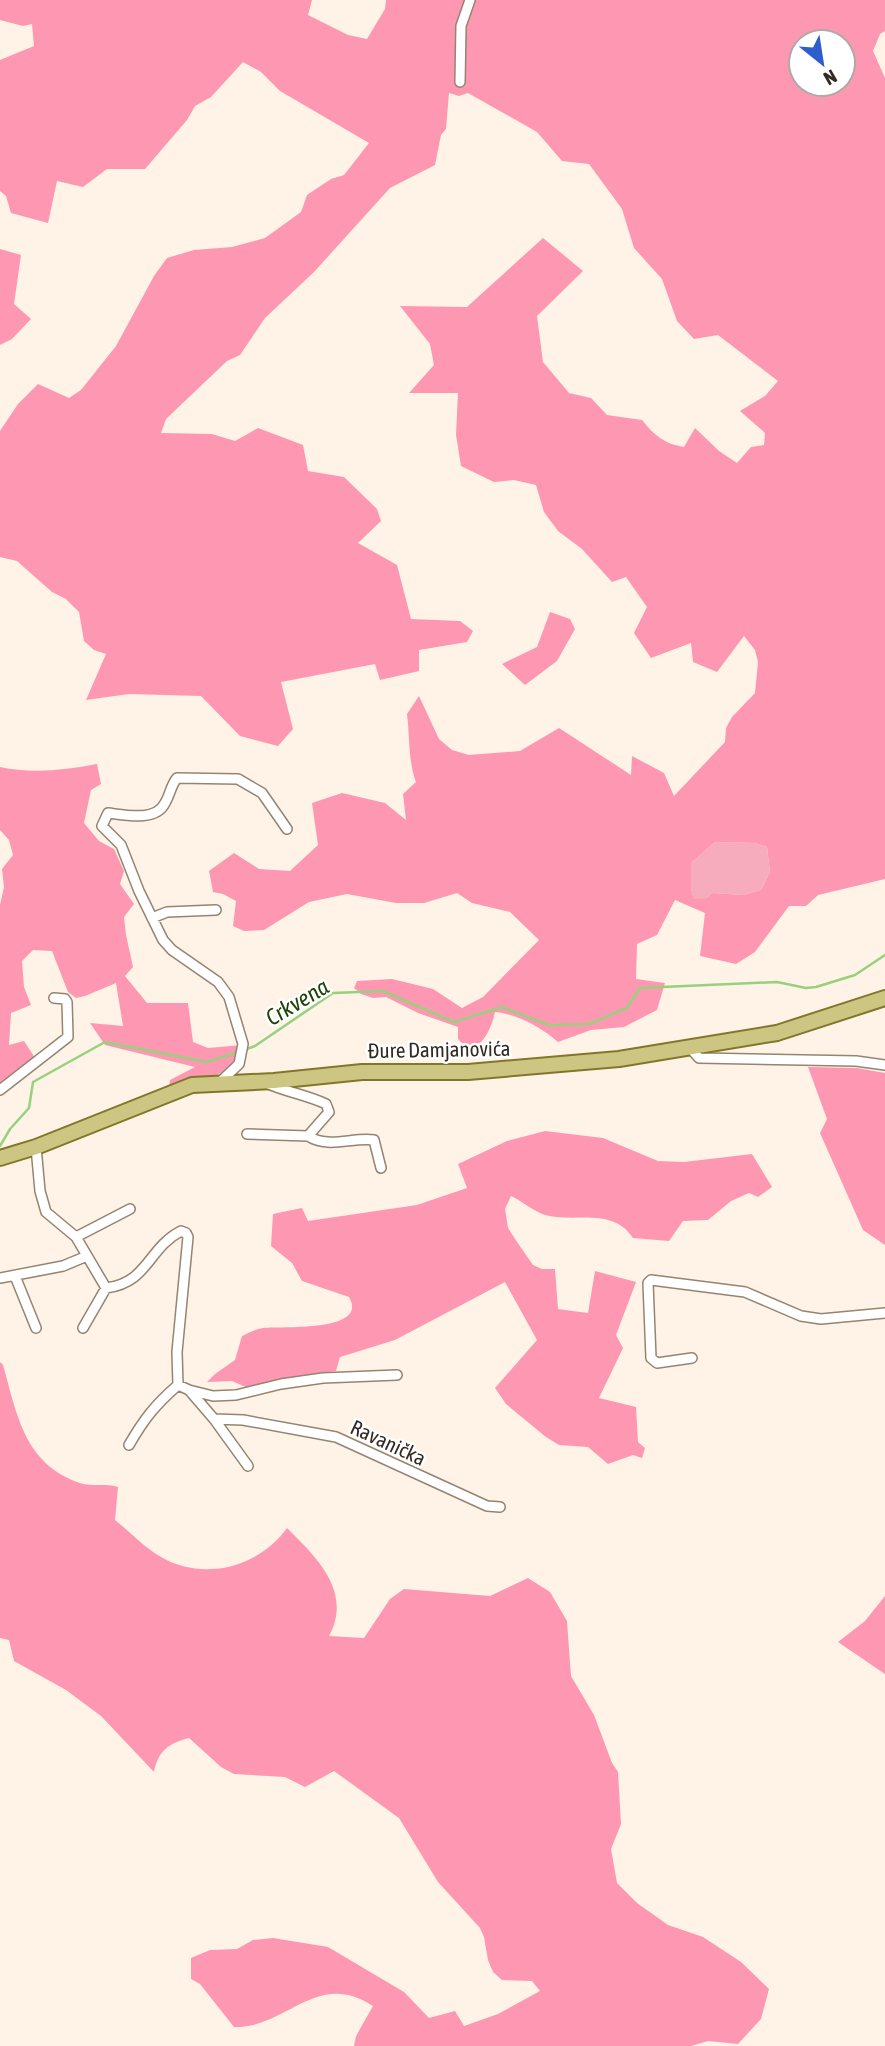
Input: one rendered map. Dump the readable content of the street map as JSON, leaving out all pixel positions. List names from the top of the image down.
{
  "streets": {
    "main road": ["Đure Damjanovića"],
    "street": ["Ravanička"]
  },
  "water": ["Crkvena"],
  "north": "bottom right"
}
